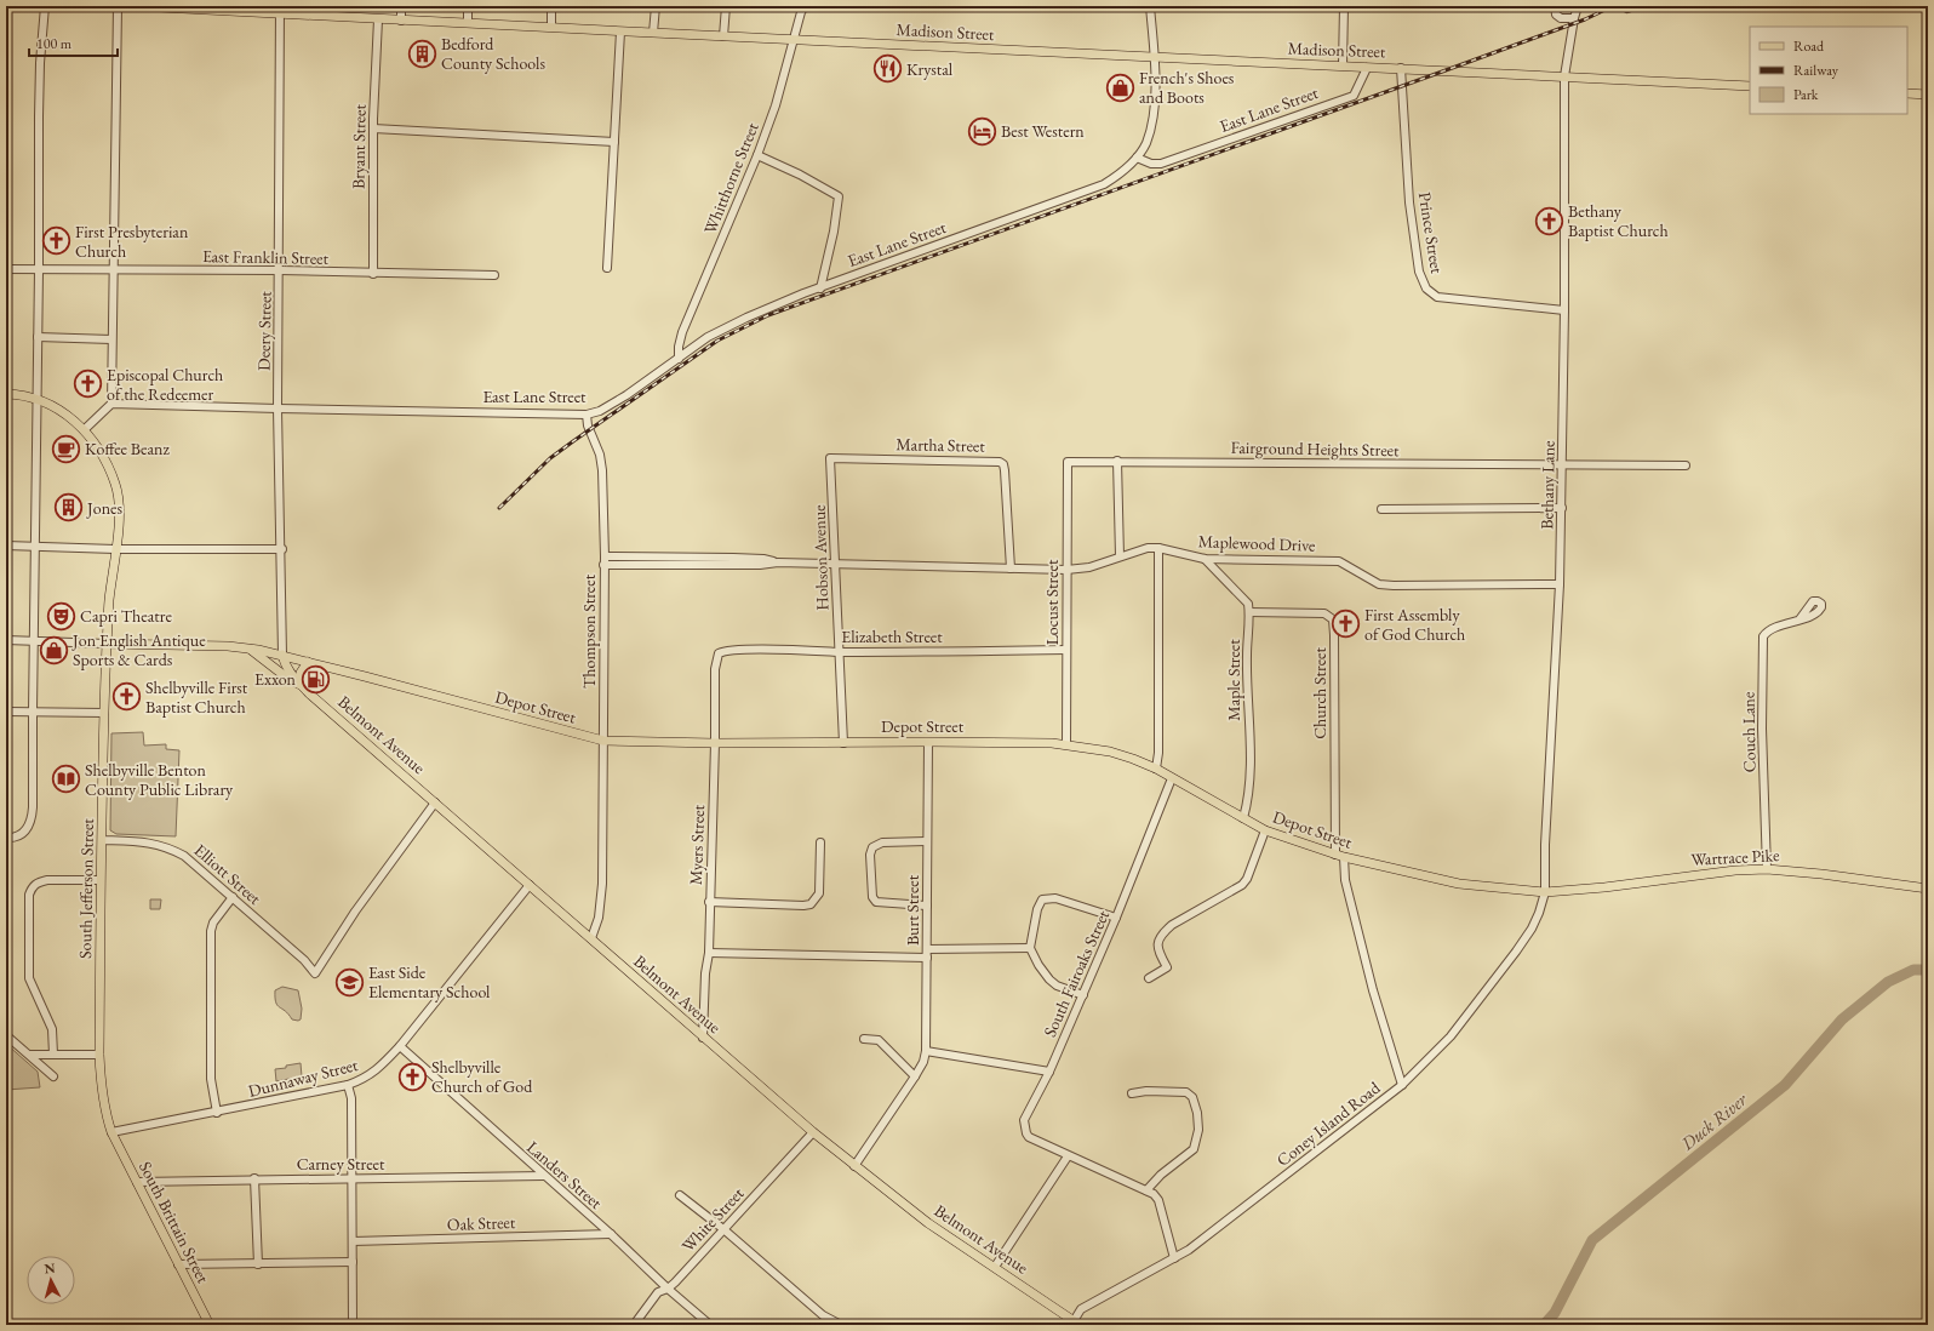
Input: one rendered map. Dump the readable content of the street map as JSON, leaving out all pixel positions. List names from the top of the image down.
{
  "streets": {
    "main road": [
      "Madison Street",
      "Depot Street",
      "Belmont Avenue",
      "Wartrace Pike",
      "South Jefferson Street",
      "South Brittain Street"
    ],
    "street": [
      "East Lane Street",
      "Bryant Street",
      "Whitthorne Street",
      "Prince Street",
      "East Franklin Street",
      "Deery Street",
      "Martha Street",
      "Fairground Heights Street",
      "Bethany Lane",
      "Maplewood Drive",
      "Hobson Avenue",
      "Locust Street",
      "Thompson Street",
      "Elizabeth Street",
      "Maple Street",
      "Church Street",
      "Couch Lane",
      "Myers Street",
      "Elliott Street",
      "Burt Street",
      "South Fairoaks Street",
      "Dunnaway Street",
      "Coney Island Road",
      "Carney Street",
      "Landers Street",
      "White Street",
      "Oak Street"
    ]
  },
  "crossings": [
    ["Madison Street", "East Lane Street"],
    ["Madison Street", "Bryant Street"],
    ["Madison Street", "Whitthorne Street"],
    ["Madison Street", "Prince Street"],
    ["Madison Street", "Deery Street"],
    ["Madison Street", "Bethany Lane"],
    ["East Lane Street", "Whitthorne Street"],
    ["East Lane Street", "Deery Street"],
    ["East Lane Street", "Thompson Street"],
    ["Bryant Street", "East Franklin Street"],
    ["Prince Street", "Bethany Lane"],
    ["East Franklin Street", "Deery Street"],
    ["Deery Street", "Depot Street"],
    ["Deery Street", "Belmont Avenue"],
    ["Martha Street", "Maplewood Drive"],
    ["Martha Street", "Hobson Avenue"],
    ["Fairground Heights Street", "Bethany Lane"],
    ["Fairground Heights Street", "Locust Street"],
    ["Bethany Lane", "Maplewood Drive"],
    ["Bethany Lane", "Depot Street"],
    ["Bethany Lane", "Wartrace Pike"],
    ["Bethany Lane", "Coney Island Road"],
    ["Maplewood Drive", "Hobson Avenue"],
    ["Maplewood Drive", "Locust Street"],
    ["Maplewood Drive", "Thompson Street"],
    ["Hobson Avenue", "Elizabeth Street"],
    ["Hobson Avenue", "Depot Street"],
    ["Locust Street", "Elizabeth Street"],
    ["Locust Street", "Depot Street"],
    ["Thompson Street", "Depot Street"],
    ["Thompson Street", "Belmont Avenue"],
    ["Elizabeth Street", "Myers Street"],
    ["Maple Street", "Church Street"],
    ["Maple Street", "Depot Street"],
    ["Church Street", "Depot Street"],
    ["Church Street", "Coney Island Road"],
    ["Depot Street", "Belmont Avenue"],
    ["Depot Street", "Myers Street"],
    ["Depot Street", "Wartrace Pike"],
    ["Depot Street", "South Jefferson Street"],
    ["Depot Street", "Burt Street"],
    ["Depot Street", "South Fairoaks Street"],
    ["Depot Street", "Coney Island Road"],
    ["Couch Lane", "Wartrace Pike"],
    ["Belmont Avenue", "Myers Street"],
    ["Belmont Avenue", "Elliott Street"],
    ["Belmont Avenue", "Burt Street"],
    ["Belmont Avenue", "Dunnaway Street"],
    ["Belmont Avenue", "Coney Island Road"],
    ["Belmont Avenue", "White Street"],
    ["Wartrace Pike", "Coney Island Road"],
    ["Elliott Street", "South Jefferson Street"],
    ["South Jefferson Street", "Dunnaway Street"],
    ["South Jefferson Street", "South Brittain Street"],
    ["Dunnaway Street", "Landers Street"],
    ["Dunnaway Street", "South Brittain Street"],
    ["Carney Street", "Landers Street"],
    ["Carney Street", "South Brittain Street"],
    ["Landers Street", "White Street"],
    ["Landers Street", "Oak Street"]
  ],
  "water": ["Duck River"],
  "places": {
    "building": ["Bedford County Schools", "Jones"],
    "restaurant": ["Krystal"],
    "shop": ["French's Shoes and Boots", "Jon English Antique Sports & Cards"],
    "hotel": ["Best Western"],
    "church": [
      "Bethany Baptist Church",
      "First Presbyterian Church",
      "Episcopal Church of the Redeemer",
      "First Assembly of God Church",
      "Shelbyville First Baptist Church",
      "Shelbyville Church of God"
    ],
    "cafe": ["Koffee Beanz"],
    "theatre": ["Capri Theatre"],
    "fuel station": ["Exxon"],
    "library": ["Shelbyville Benton County Public Library"],
    "school or university": ["East Side Elementary School"]
  },
  "legend": ["Road", "Railway", "Park"],
  "scale_bar": "100 m",
  "north": "top"
}
